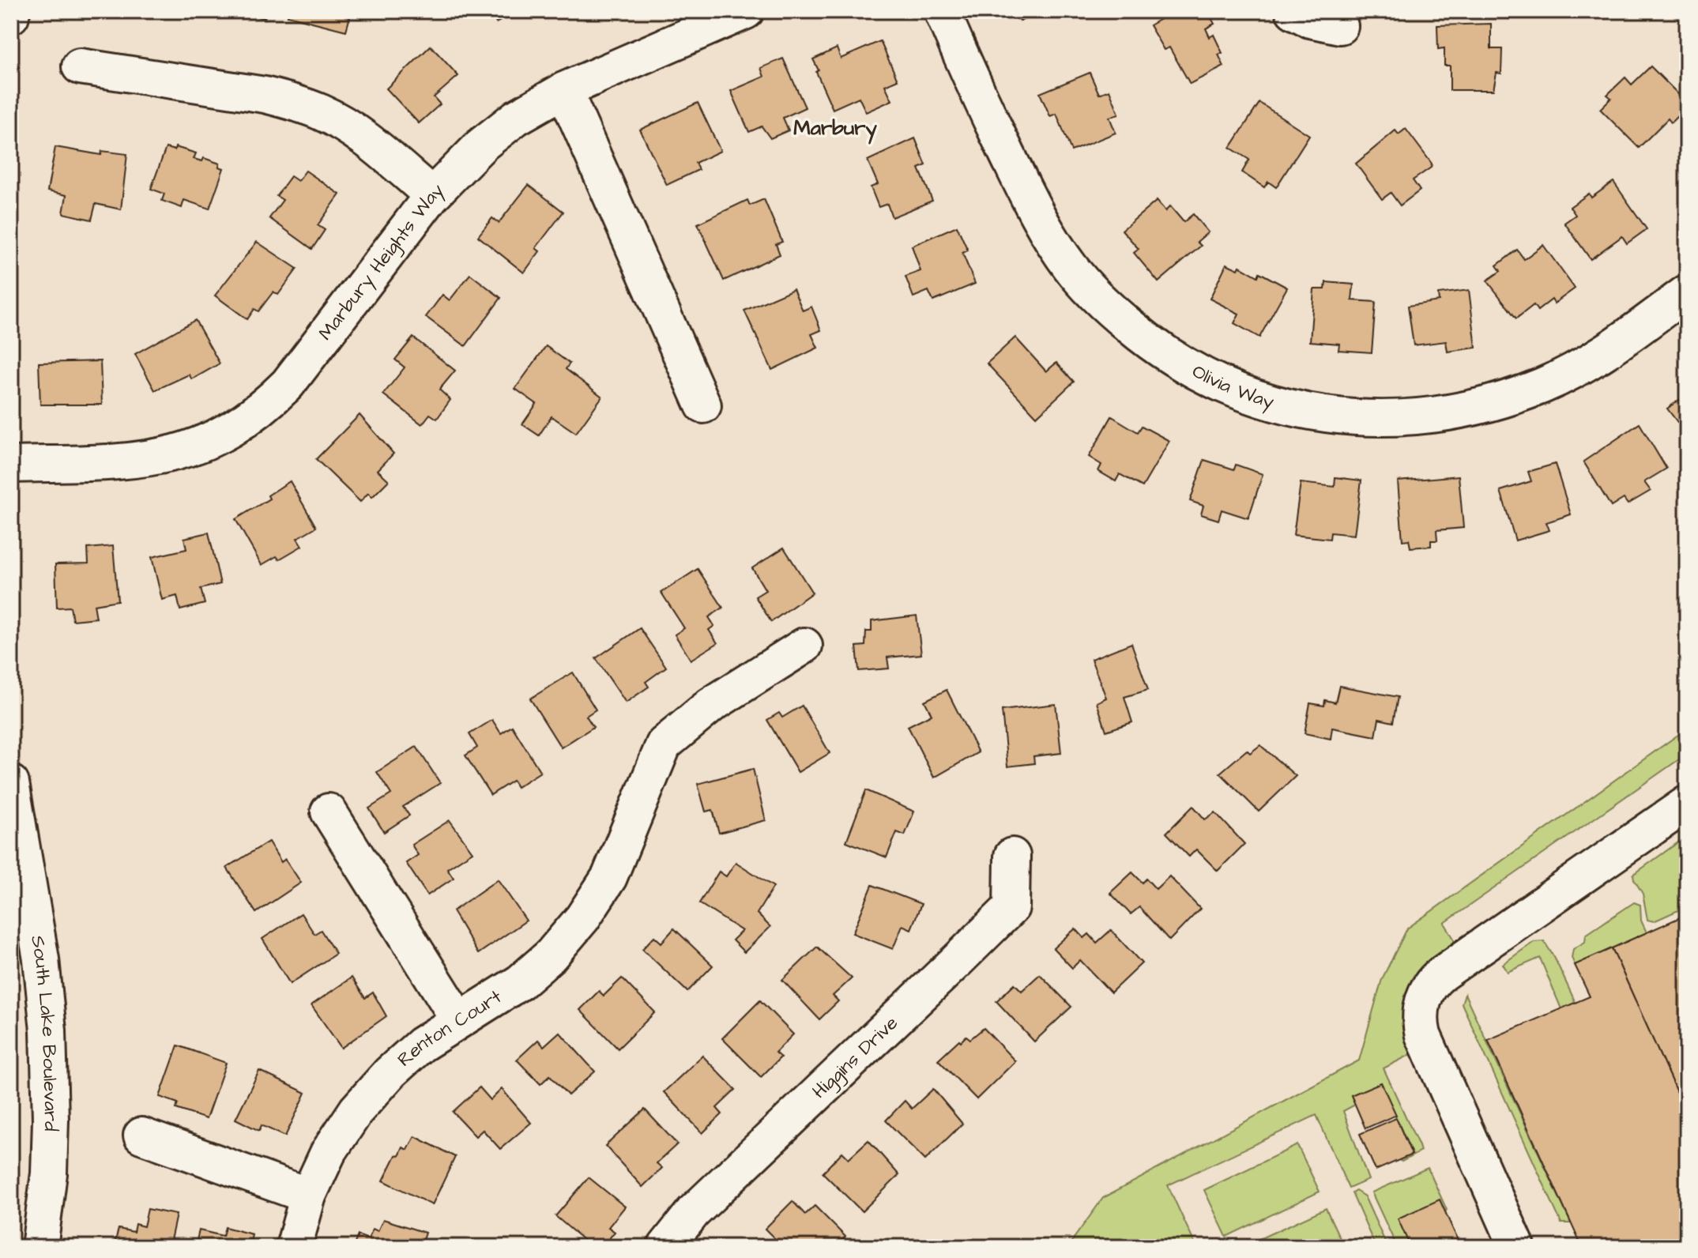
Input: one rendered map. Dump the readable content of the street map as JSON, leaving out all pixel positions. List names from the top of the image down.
{
  "streets": {
    "street": [
      "Marbury Heights Way",
      "Olivia Way",
      "Renton Court",
      "South Lake Boulevard",
      "Higgins Drive"
    ]
  },
  "districts": ["Marbury"]
}
